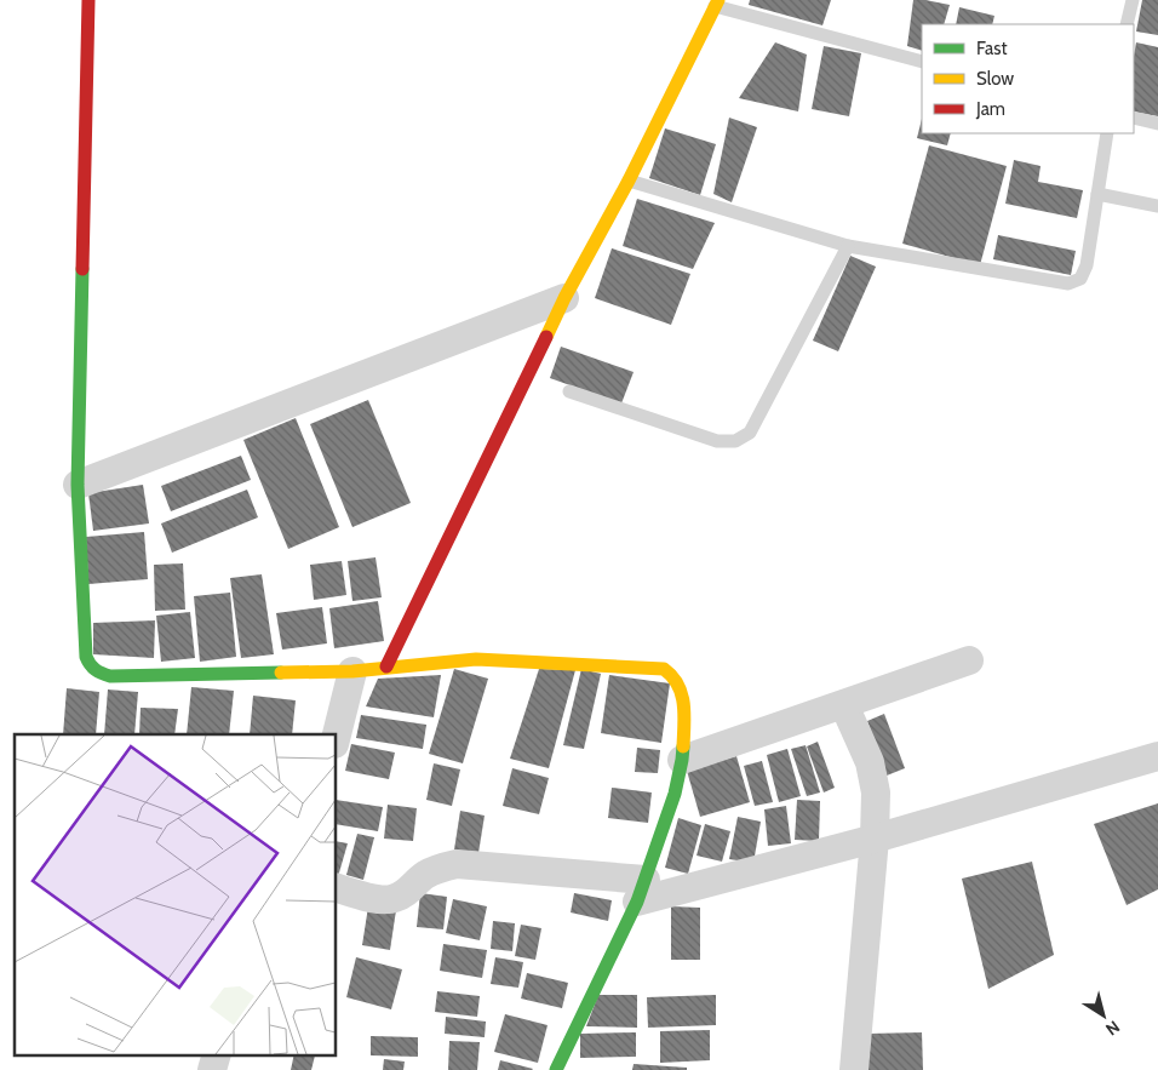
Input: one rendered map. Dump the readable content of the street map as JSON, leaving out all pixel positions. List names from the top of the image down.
{
  "legend": ["Fast", "Slow", "Jam"],
  "north": "bottom right"
}
